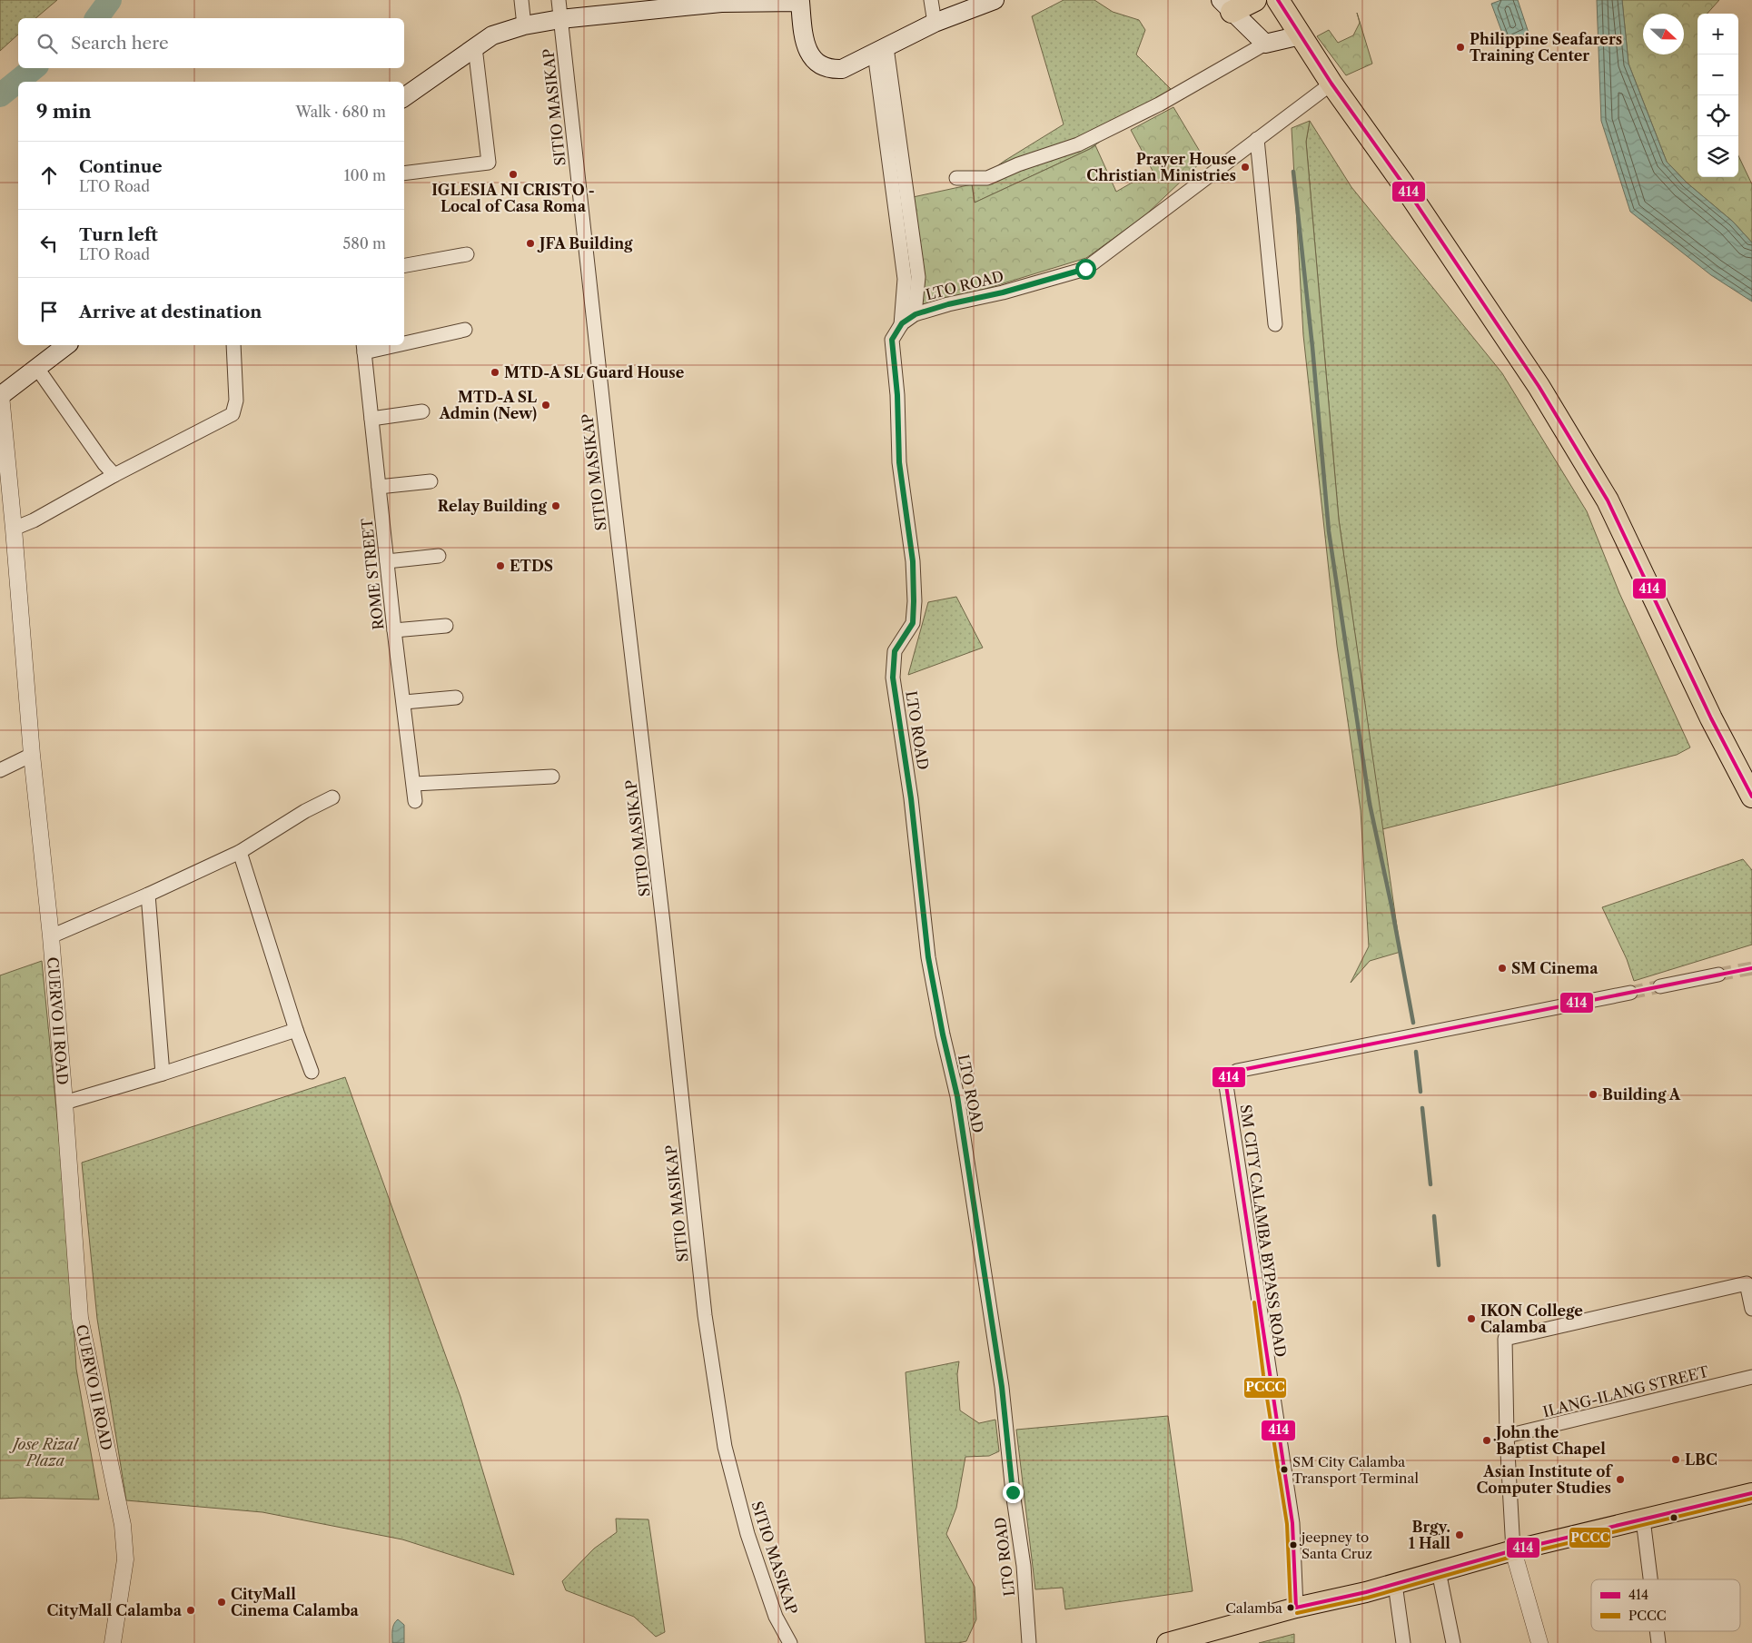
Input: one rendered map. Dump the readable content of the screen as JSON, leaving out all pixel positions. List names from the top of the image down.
{
  "streets": {
    "street": [
      "SITIO MASIKAP",
      "LTO ROAD",
      "ROME STREET",
      "CUERVO II ROAD",
      "SM CITY CALAMBA BYPASS ROAD",
      "ILANG-ILANG STREET"
    ]
  },
  "parks": ["Jose Rizal Plaza"],
  "places": [
    "Philippine Seafarers Training Center",
    "Prayer House Christian Ministries",
    "IGLESIA NI CRISTO - Local of Casa Roma",
    "JFA Building",
    "MTD-A SL Guard House",
    "MTD-A SL Admin (New)",
    "Relay Building",
    "ETDS",
    "SM Cinema",
    "Building A",
    "IKON College Calamba",
    "John the Baptist Chapel",
    "LBC",
    "SM City Calamba Transport Terminal",
    "Asian Institute of Computer Studies",
    "Brgy. 1 Hall",
    "jeepney to Santa Cruz",
    "CityMall Cinema Calamba",
    "Calamba",
    "CityMall Calamba"
  ],
  "lines": ["transit line 414", "transit line PCCC"],
  "legend": ["414", "PCCC"],
  "north": "right",
  "page": {
    "map_buttons": ["+", "−"],
    "search": "Search here",
    "heading": ["9 min", "Walk · 680 m"],
    "list": [
      ["Continue", "LTO Road", "100 m"],
      ["Turn left", "LTO Road", "580 m"],
      "Arrive at destination"
    ]
  }
}
